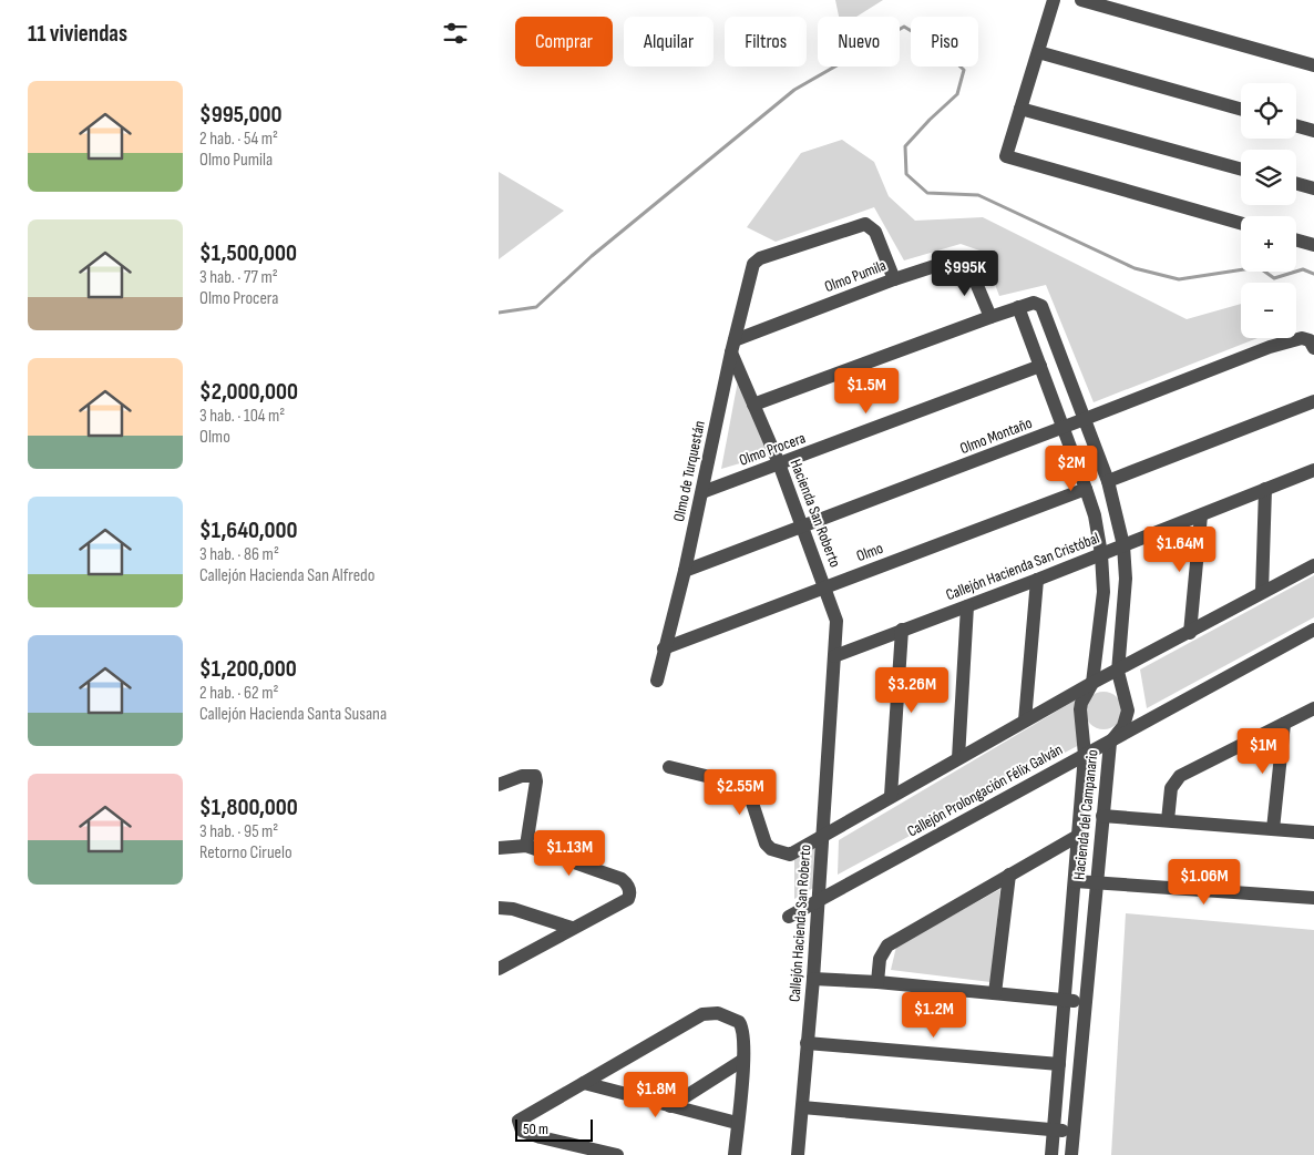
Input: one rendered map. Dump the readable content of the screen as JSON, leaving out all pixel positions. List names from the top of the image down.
{
  "streets": {
    "street": [
      "Olmo Pumila",
      "Olmo Montaño",
      "Olmo Procera",
      "Olmo de Turquestán",
      "Hacienda San Roberto",
      "Olmo",
      "Callejón Hacienda San Cristóbal",
      "Callejón Prolongación Félix Galván",
      "Hacienda del Campanario",
      "Callejón Hacienda San Roberto"
    ]
  },
  "crossings": [
    ["Olmo Pumila", "Olmo de Turquestán"],
    ["Olmo Pumila", "Hacienda San Roberto"],
    ["Olmo Montaño", "Olmo de Turquestán"],
    ["Olmo Montaño", "Hacienda San Roberto"],
    ["Olmo Montaño", "Hacienda del Campanario"],
    ["Olmo Procera", "Olmo de Turquestán"],
    ["Olmo Procera", "Hacienda San Roberto"],
    ["Olmo Procera", "Hacienda del Campanario"],
    ["Olmo de Turquestán", "Hacienda San Roberto"],
    ["Olmo de Turquestán", "Olmo"],
    ["Hacienda San Roberto", "Olmo"],
    ["Hacienda San Roberto", "Callejón Hacienda San Roberto"],
    ["Olmo", "Hacienda del Campanario"],
    ["Callejón Hacienda San Cristóbal", "Hacienda del Campanario"],
    ["Callejón Hacienda San Cristóbal", "Callejón Hacienda San Roberto"],
    ["Callejón Prolongación Félix Galván", "Hacienda del Campanario"],
    ["Callejón Prolongación Félix Galván", "Callejón Hacienda San Roberto"]
  ],
  "scale_bar": "50 m",
  "page": {
    "heading": "11 viviendas",
    "chip": [
      "Comprar",
      "Alquilar",
      "Filtros",
      "Nuevo",
      "Piso"
    ],
    "list": [
      {
        "name": "$995,000",
        "note": "2 hab. · 54 m² · Olmo Pumila"
      },
      {
        "name": "$1,500,000",
        "note": "3 hab. · 77 m² · Olmo Procera"
      },
      {
        "name": "$2,000,000",
        "note": "3 hab. · 104 m² · Olmo"
      },
      {
        "name": "$1,640,000",
        "note": "3 hab. · 86 m² · Callejón Hacienda San Alfredo"
      },
      {
        "name": "$1,200,000",
        "note": "2 hab. · 62 m² · Callejón Hacienda Santa Susana"
      },
      {
        "name": "$1,800,000",
        "note": "3 hab. · 95 m² · Retorno Ciruelo"
      }
    ],
    "map_buttons": ["+", "−"],
    "price": [
      "$995K",
      "$1.5M",
      "$2M",
      "$1.64M",
      "$3.26M",
      "$1M",
      "$2.55M",
      "$1.13M",
      "$1.06M",
      "$1.2M",
      "$1.8M"
    ],
    "scale": "50 m"
  }
}
